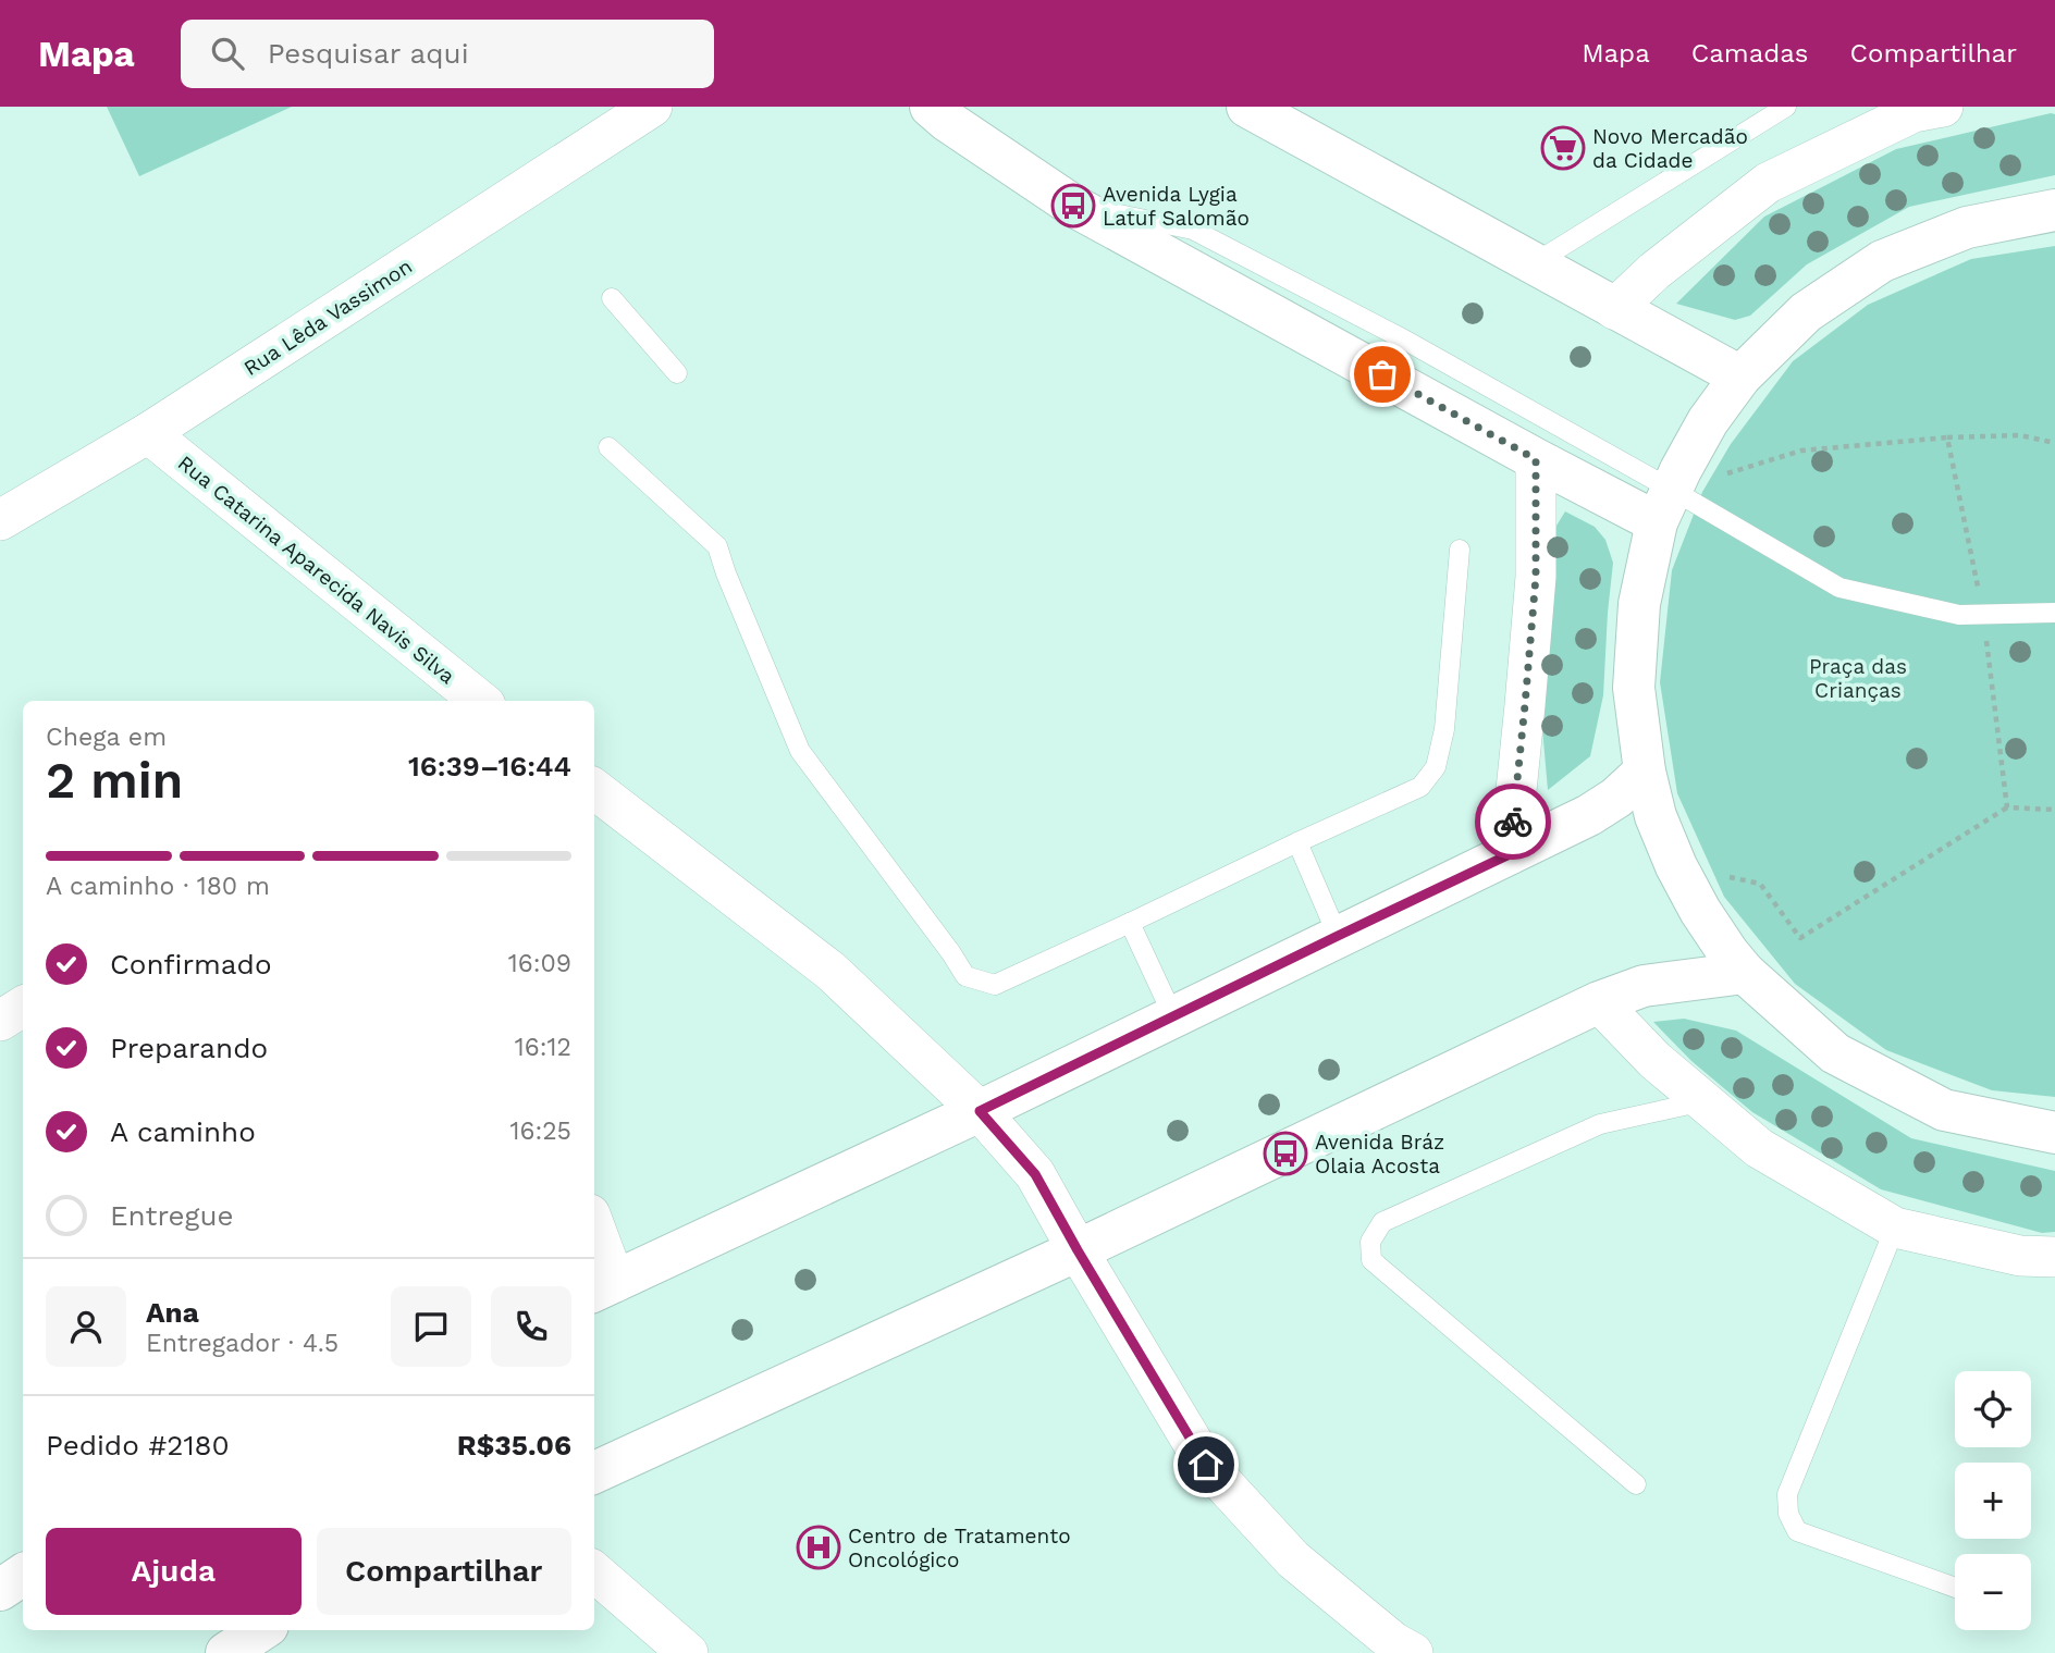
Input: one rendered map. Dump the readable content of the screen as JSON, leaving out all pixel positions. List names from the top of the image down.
{
  "streets": {
    "street": ["Rua Lêda Vassimon", "Rua Catarina Aparecida Navis Silva"]
  },
  "crossings": [
    ["Rua Lêda Vassimon", "Rua Catarina Aparecida Navis Silva"]
  ],
  "parks": ["Praça das Crianças"],
  "places": {
    "supermarket": ["Novo Mercadão da Cidade"],
    "bus stop": ["Avenida Lygia Latuf Salomão", "Avenida Bráz Olaia Acosta"],
    "hospital": ["Centro de Tratamento Oncológico"]
  },
  "page": {
    "header": "Mapa",
    "search": "Pesquisar aqui",
    "nav": ["Mapa", "Camadas", "Compartilhar"],
    "heading": ["2 min", "Chega em", "16:39–16:44"],
    "panel": [
      "Ana",
      "Entregador · 4.5",
      "Pedido #2180",
      "R$35.06"
    ],
    "bar": "A caminho · 180 m",
    "list": [
      ["Confirmado", "16:09"],
      ["Preparando", "16:12"],
      ["A caminho", "16:25"],
      "Entregue"
    ],
    "map_buttons": ["+", "−"],
    "buttons": ["Ajuda", "Compartilhar"]
  }
}
